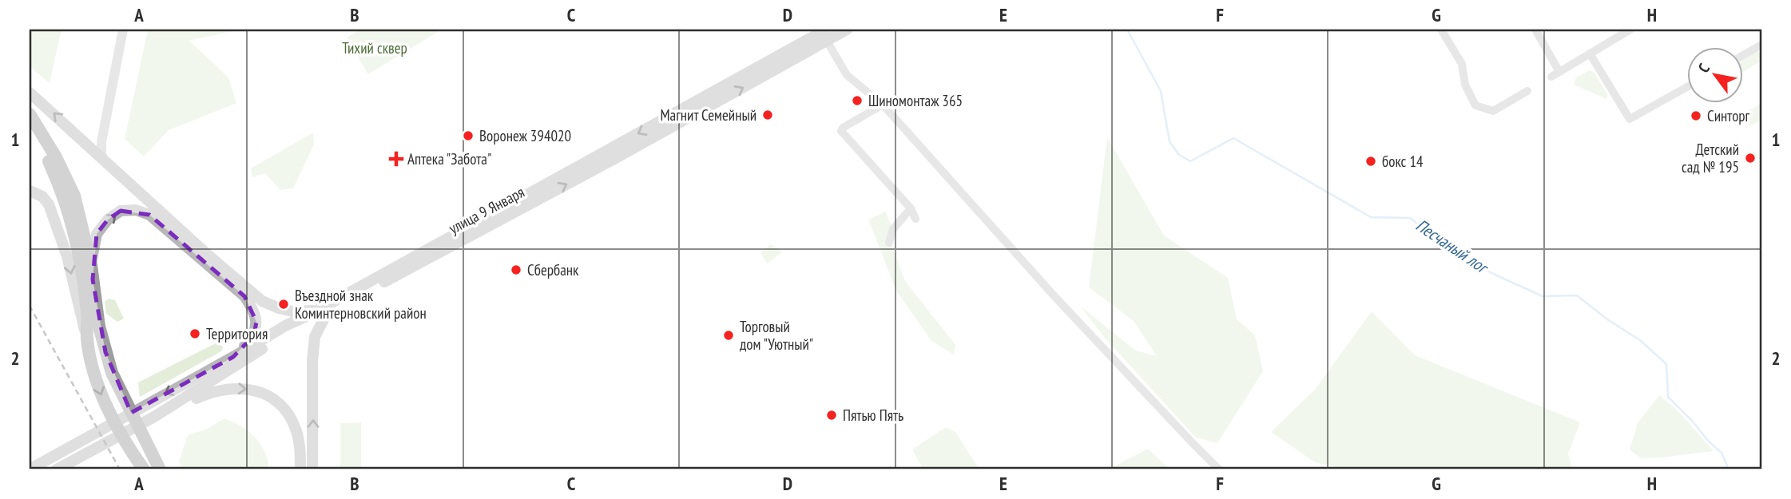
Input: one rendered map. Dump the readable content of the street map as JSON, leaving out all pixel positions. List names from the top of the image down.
{
  "streets": {
    "main road": ["улица 9 Января"]
  },
  "water": ["Песчаный лог"],
  "parks": ["Тихий сквер"],
  "places": {
    "other": [
      "Шиномонтаж 365",
      "Магнит Семейный",
      "Синторг",
      "Воронеж 394020",
      "Детский сад № 195",
      "бокс 14",
      "Сбербанк",
      "Въездной знак Коминтерновский район",
      "Территория",
      "Торговый дом \"Уютный\"",
      "Пятью Пять"
    ],
    "health": ["Аптека \"Забота\""]
  },
  "north": "top left",
  "grid": {
    "columns": [
      "A",
      "B",
      "C",
      "D",
      "E",
      "F",
      "G",
      "H"
    ],
    "rows": ["1", "2"]
  }
}
